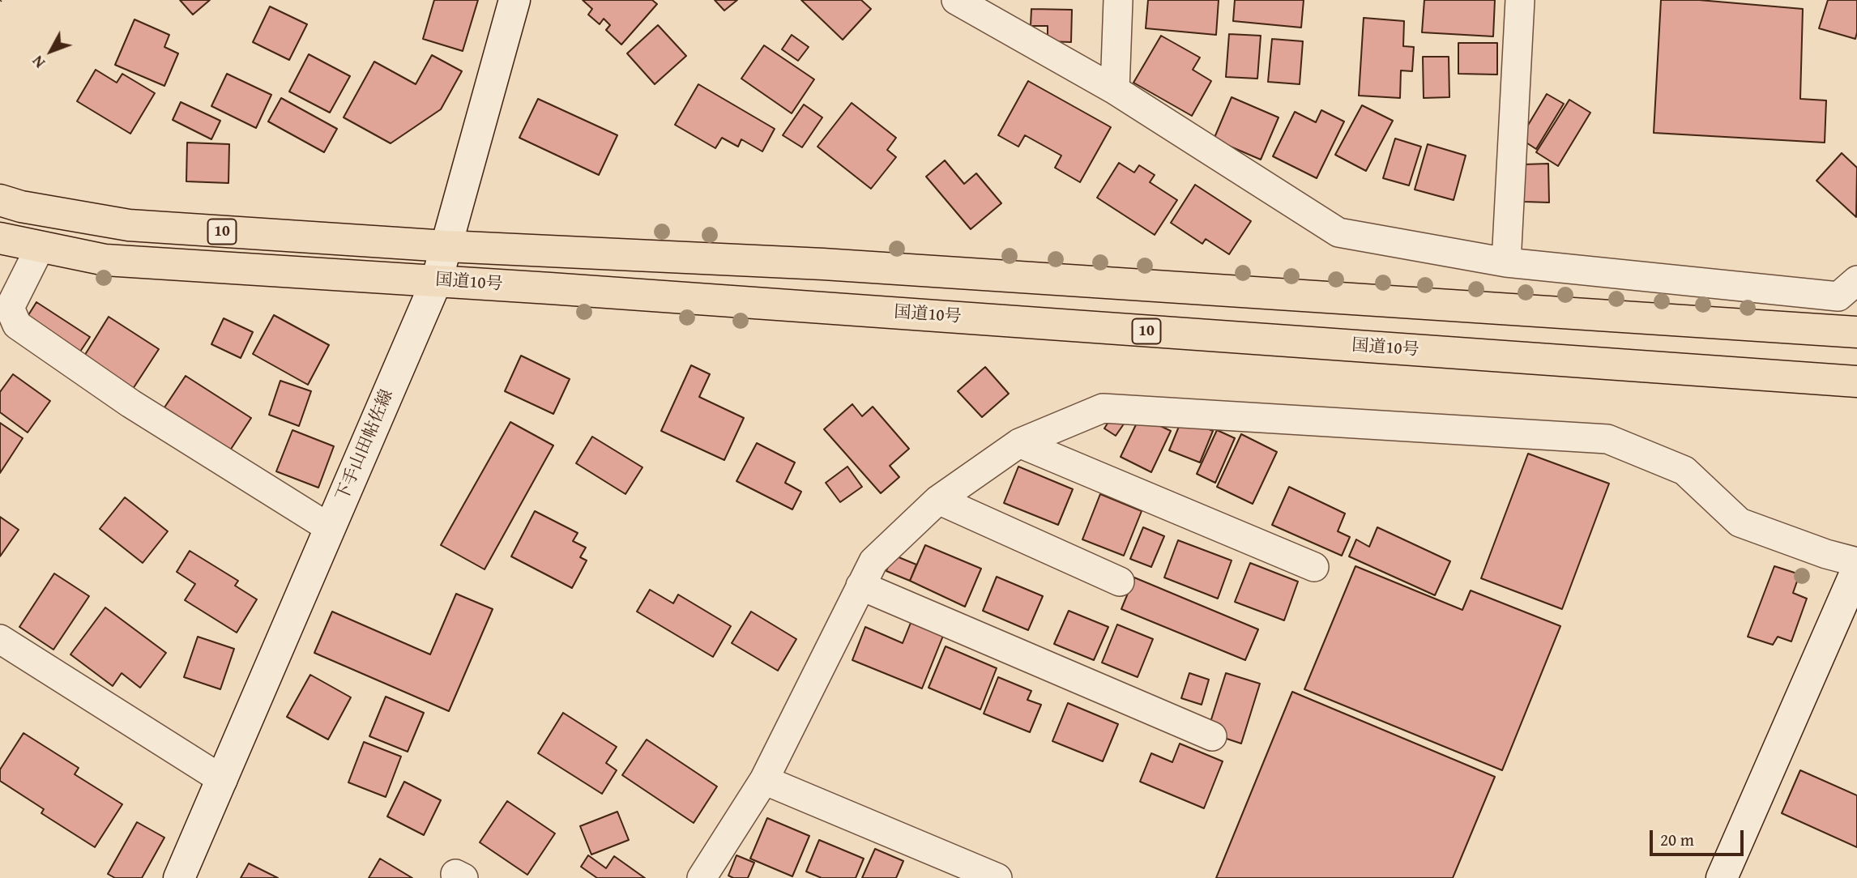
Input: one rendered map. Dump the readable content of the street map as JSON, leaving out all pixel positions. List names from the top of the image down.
{
  "streets": {
    "highway": ["10", "国道10号"],
    "main road": ["下手山田帖佐線"]
  },
  "crossings": [
    ["国道10号", "下手山田帖佐線"]
  ],
  "scale_bar": "20 m",
  "north": "bottom left"
}
